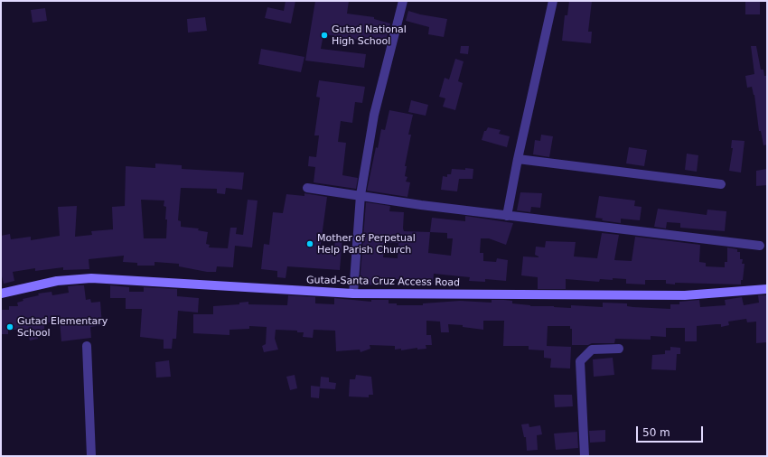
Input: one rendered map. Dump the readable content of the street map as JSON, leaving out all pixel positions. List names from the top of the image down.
{
  "streets": {
    "main road": ["Gutad-Santa Cruz Access Road"]
  },
  "places": ["Gutad National High School", "Mother of Perpetual Help Parish Church", "Gutad Elementary School"],
  "scale_bar": "50 m"
}
